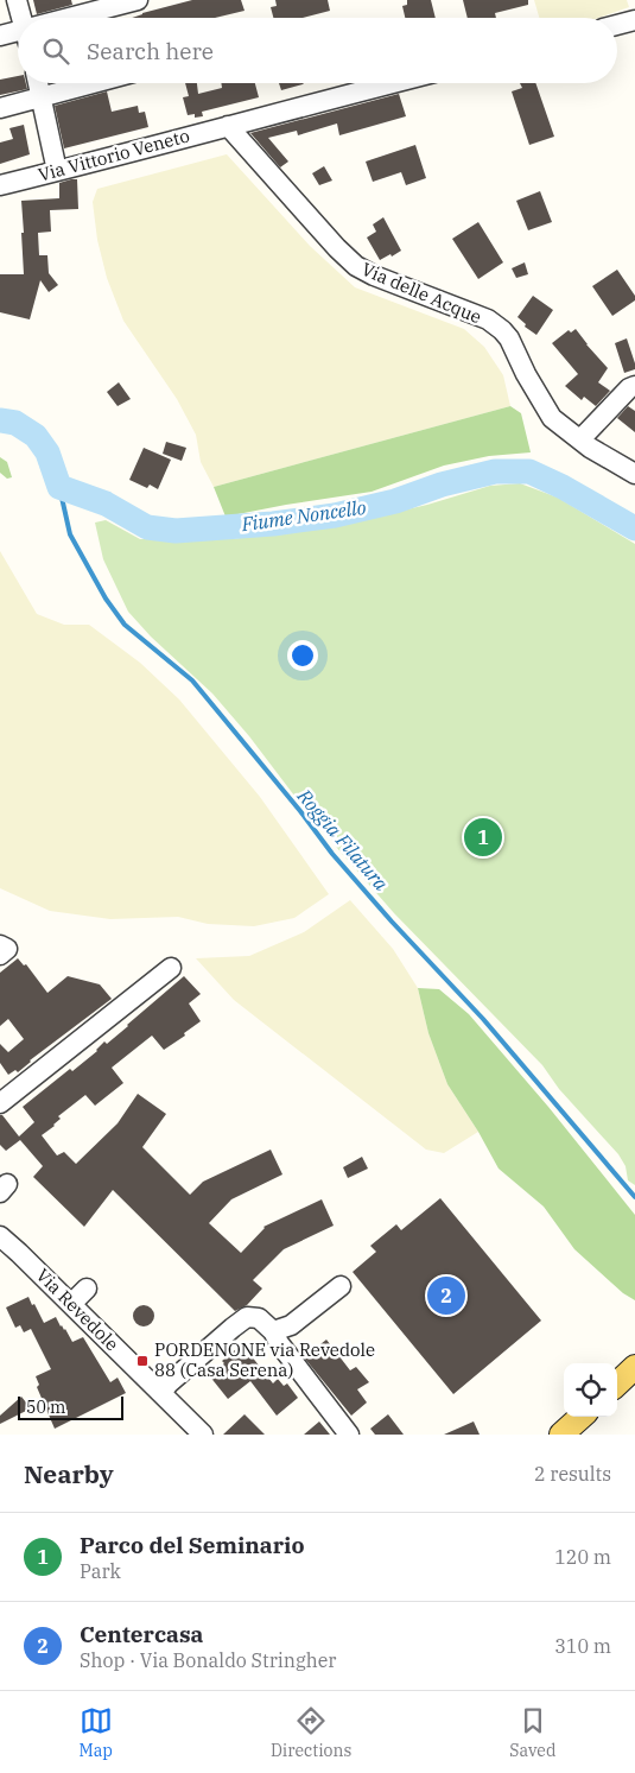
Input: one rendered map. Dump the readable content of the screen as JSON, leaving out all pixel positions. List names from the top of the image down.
{
  "streets": {
    "street": ["Via Vittorio Veneto", "Via delle Acque", "Via Revedole"]
  },
  "crossings": [
    ["Via Vittorio Veneto", "Via delle Acque"]
  ],
  "water": ["Fiume Noncello", "Roggia Filatura"],
  "places": {
    "transit": ["PORDENONE via Revedole 88 (Casa Serena)"]
  },
  "scale_bar": "50 m",
  "page": {
    "search": "Search here",
    "pins": ["1", "2"],
    "scale": "50 m",
    "heading": ["Nearby", "2 results"],
    "list": [
      {
        "mark": "1",
        "name": "Parco del Seminario",
        "note": "Park",
        "value": "120 m"
      },
      {
        "mark": "2",
        "name": "Centercasa",
        "note": "Shop · Via Bonaldo Stringher",
        "value": "310 m"
      }
    ],
    "nav": ["Map", "Directions", "Saved"]
  }
}
